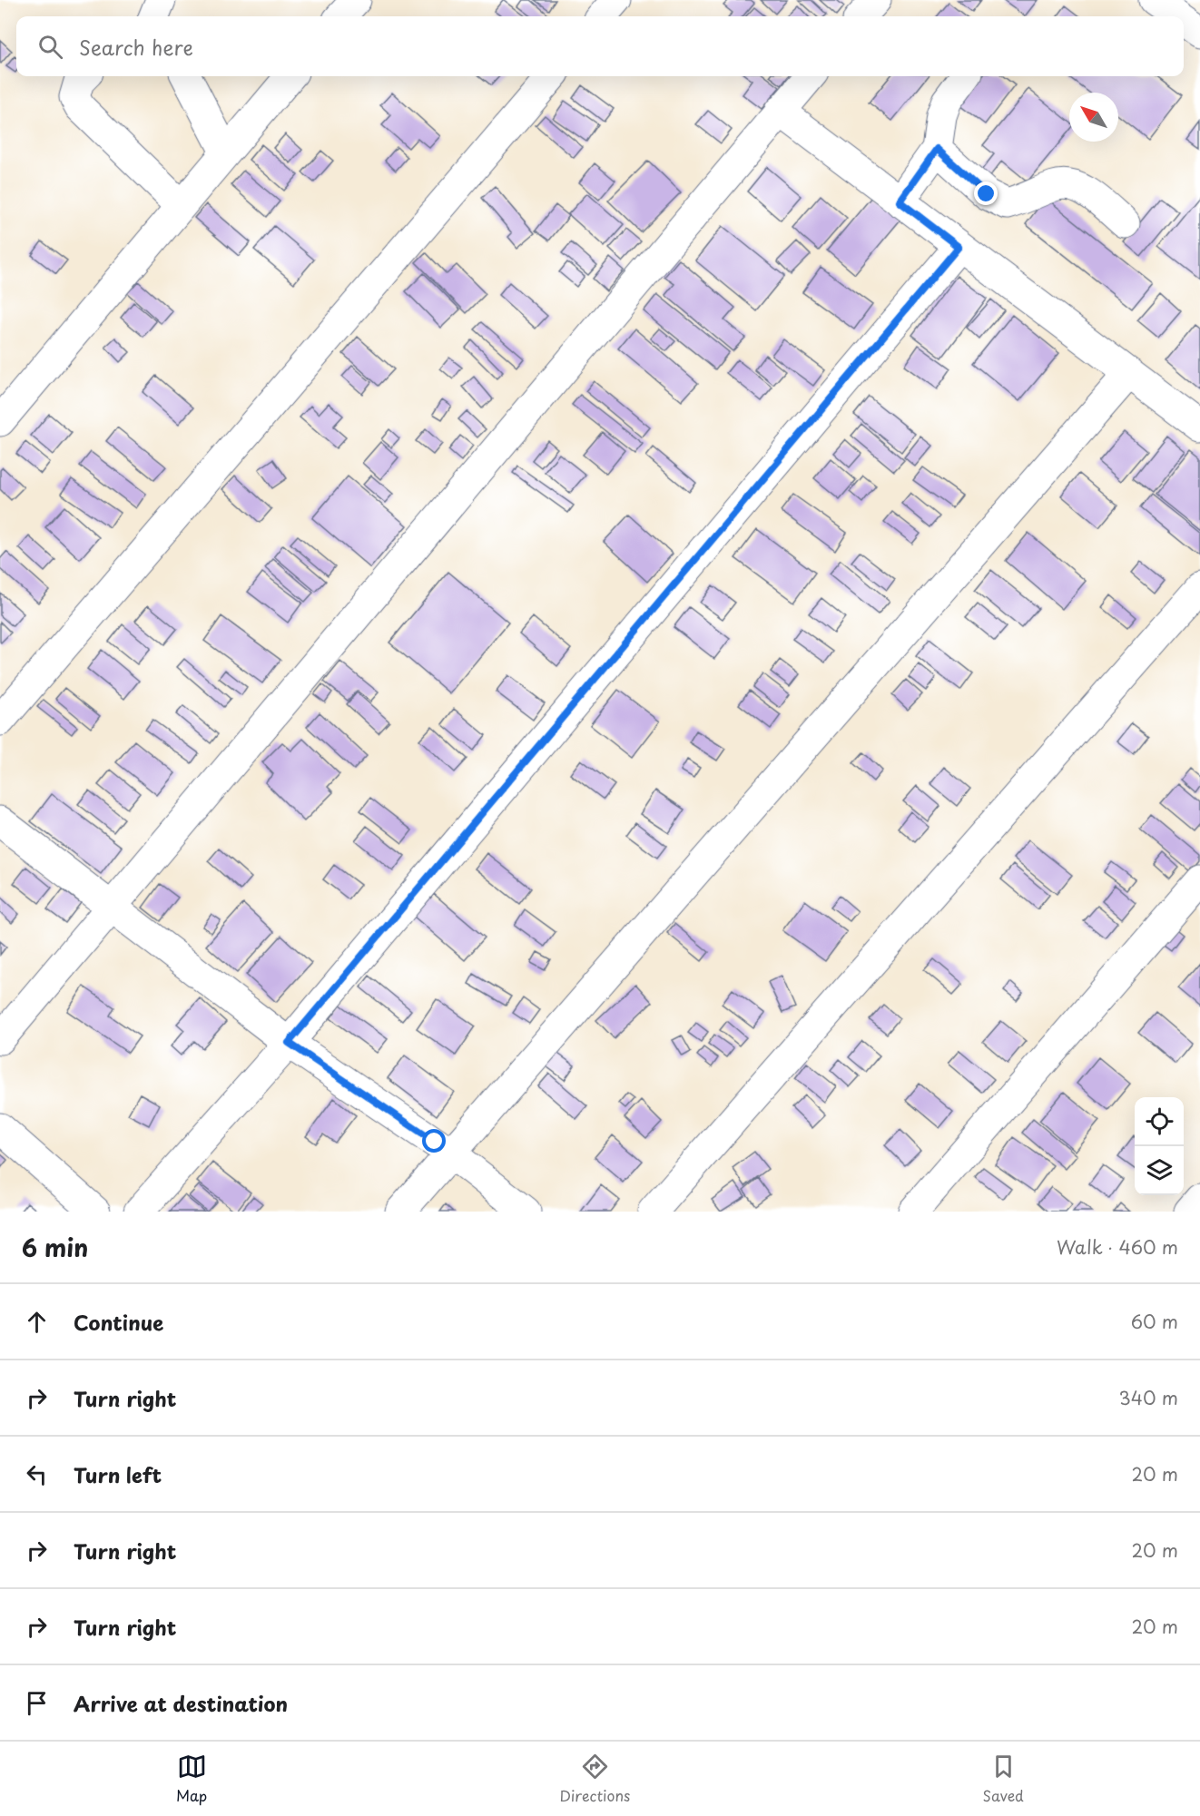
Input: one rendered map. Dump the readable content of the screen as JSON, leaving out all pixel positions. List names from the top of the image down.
{
  "north": "top left",
  "page": {
    "search": "Search here",
    "heading": ["6 min", "Walk · 460 m"],
    "list": [
      ["Continue", "60 m"],
      ["Turn right", "340 m"],
      ["Turn left", "20 m"],
      ["Turn right", "20 m"],
      ["Turn right", "20 m"],
      "Arrive at destination"
    ],
    "nav": ["Map", "Directions", "Saved"]
  }
}
